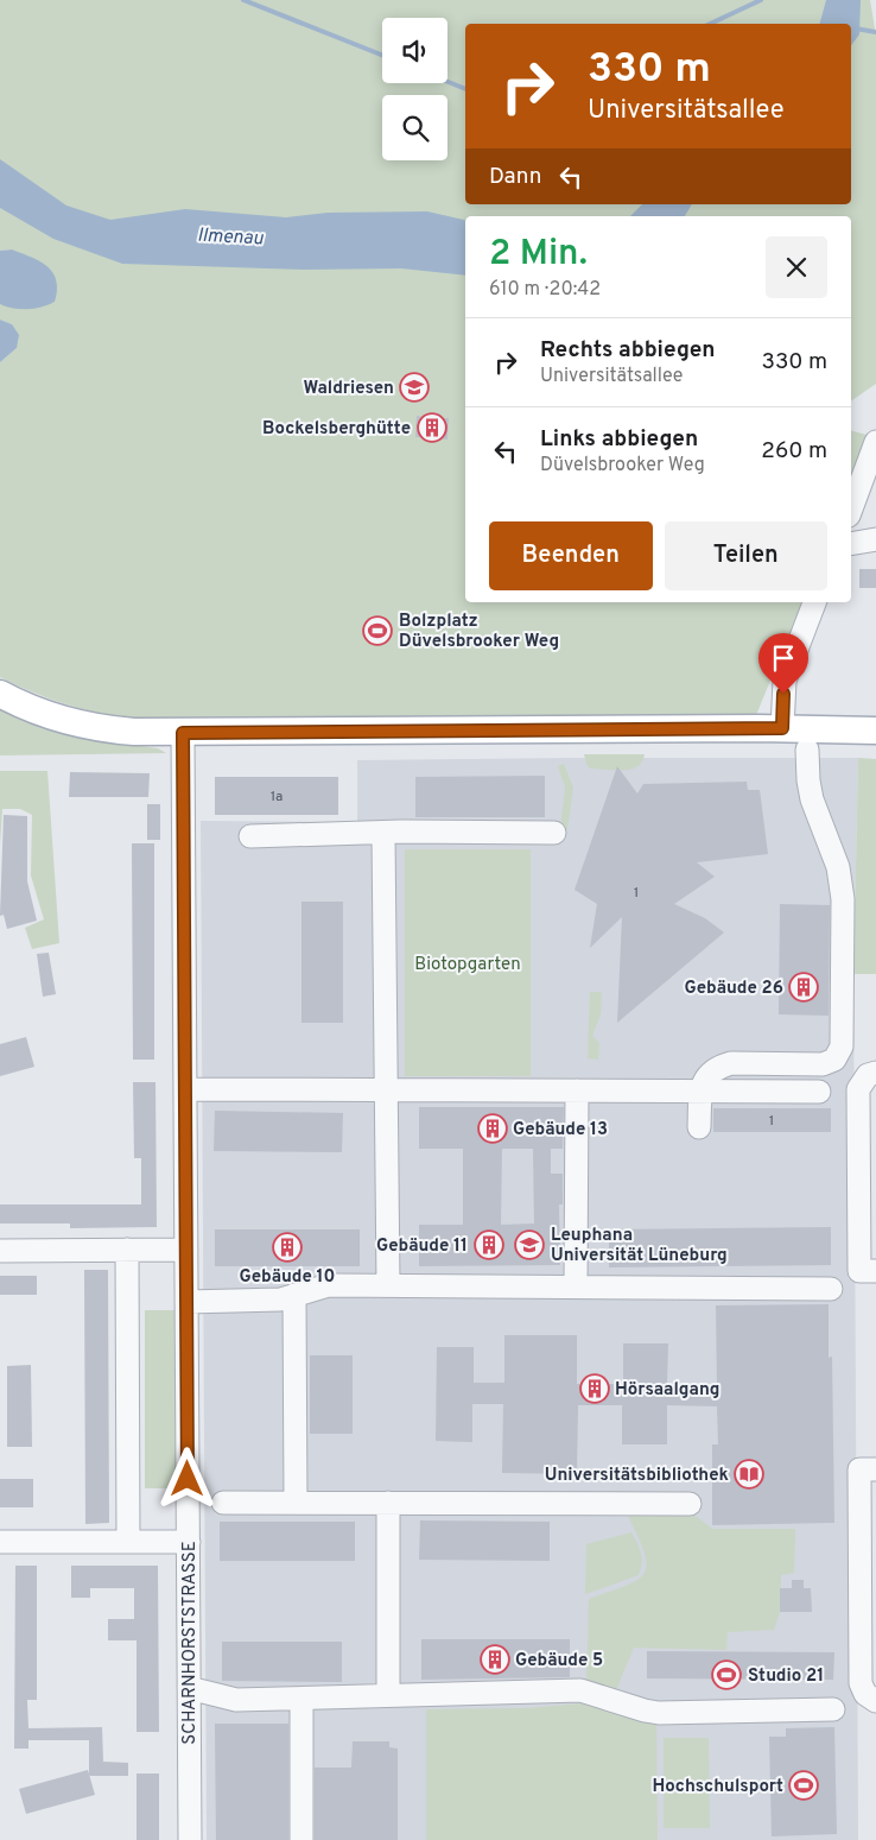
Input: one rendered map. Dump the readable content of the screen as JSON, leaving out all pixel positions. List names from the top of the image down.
{
  "streets": {
    "street": ["SCHARNHORSTSTRASSE"]
  },
  "water": ["Ilmenau"],
  "parks": ["Biotopgarten"],
  "places": {
    "school or university": ["Waldriesen", "Leuphana Universität Lüneburg"],
    "building": [
      "Bockelsberghütte",
      "Gebäude 26",
      "Gebäude 13",
      "Gebäude 11",
      "Gebäude 10",
      "Hörsaalgang",
      "Gebäude 5"
    ],
    "sports": ["Bolzplatz Düvelsbrooker Weg", "Studio 21", "Hochschulsport"],
    "library": ["Universitätsbibliothek"]
  },
  "house_numbers": ["1a", "1", "1"],
  "page": {
    "turn": ["330 m", "Universitätsallee"],
    "then": "Dann",
    "heading": ["2 Min.", "610 m · 20:42"],
    "list": [
      {
        "name": "Rechts abbiegen",
        "note": "Universitätsallee",
        "value": "330 m"
      },
      {
        "name": "Links abbiegen",
        "note": "Düvelsbrooker Weg",
        "value": "260 m"
      }
    ],
    "buttons": ["Beenden", "Teilen"]
  }
}
